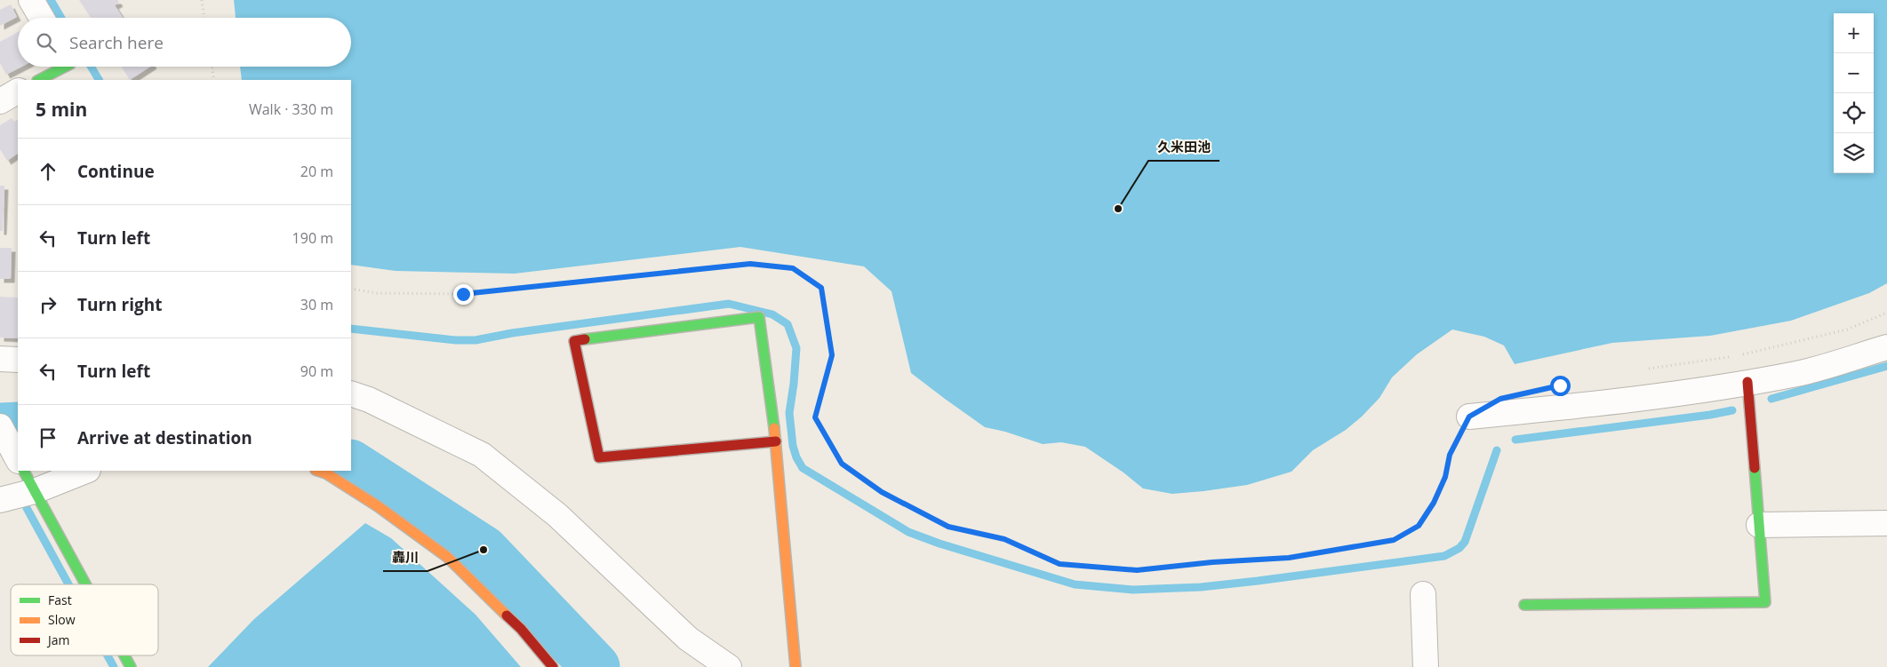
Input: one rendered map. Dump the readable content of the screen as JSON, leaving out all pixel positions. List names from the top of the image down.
{
  "places": ["久米田池", "轟川"],
  "legend": ["Fast", "Slow", "Jam"],
  "page": {
    "map_buttons": ["+", "−"],
    "search": "Search here",
    "heading": ["5 min", "Walk · 330 m"],
    "list": [
      ["Continue", "20 m"],
      ["Turn left", "190 m"],
      ["Turn right", "30 m"],
      ["Turn left", "90 m"],
      "Arrive at destination"
    ]
  }
}
